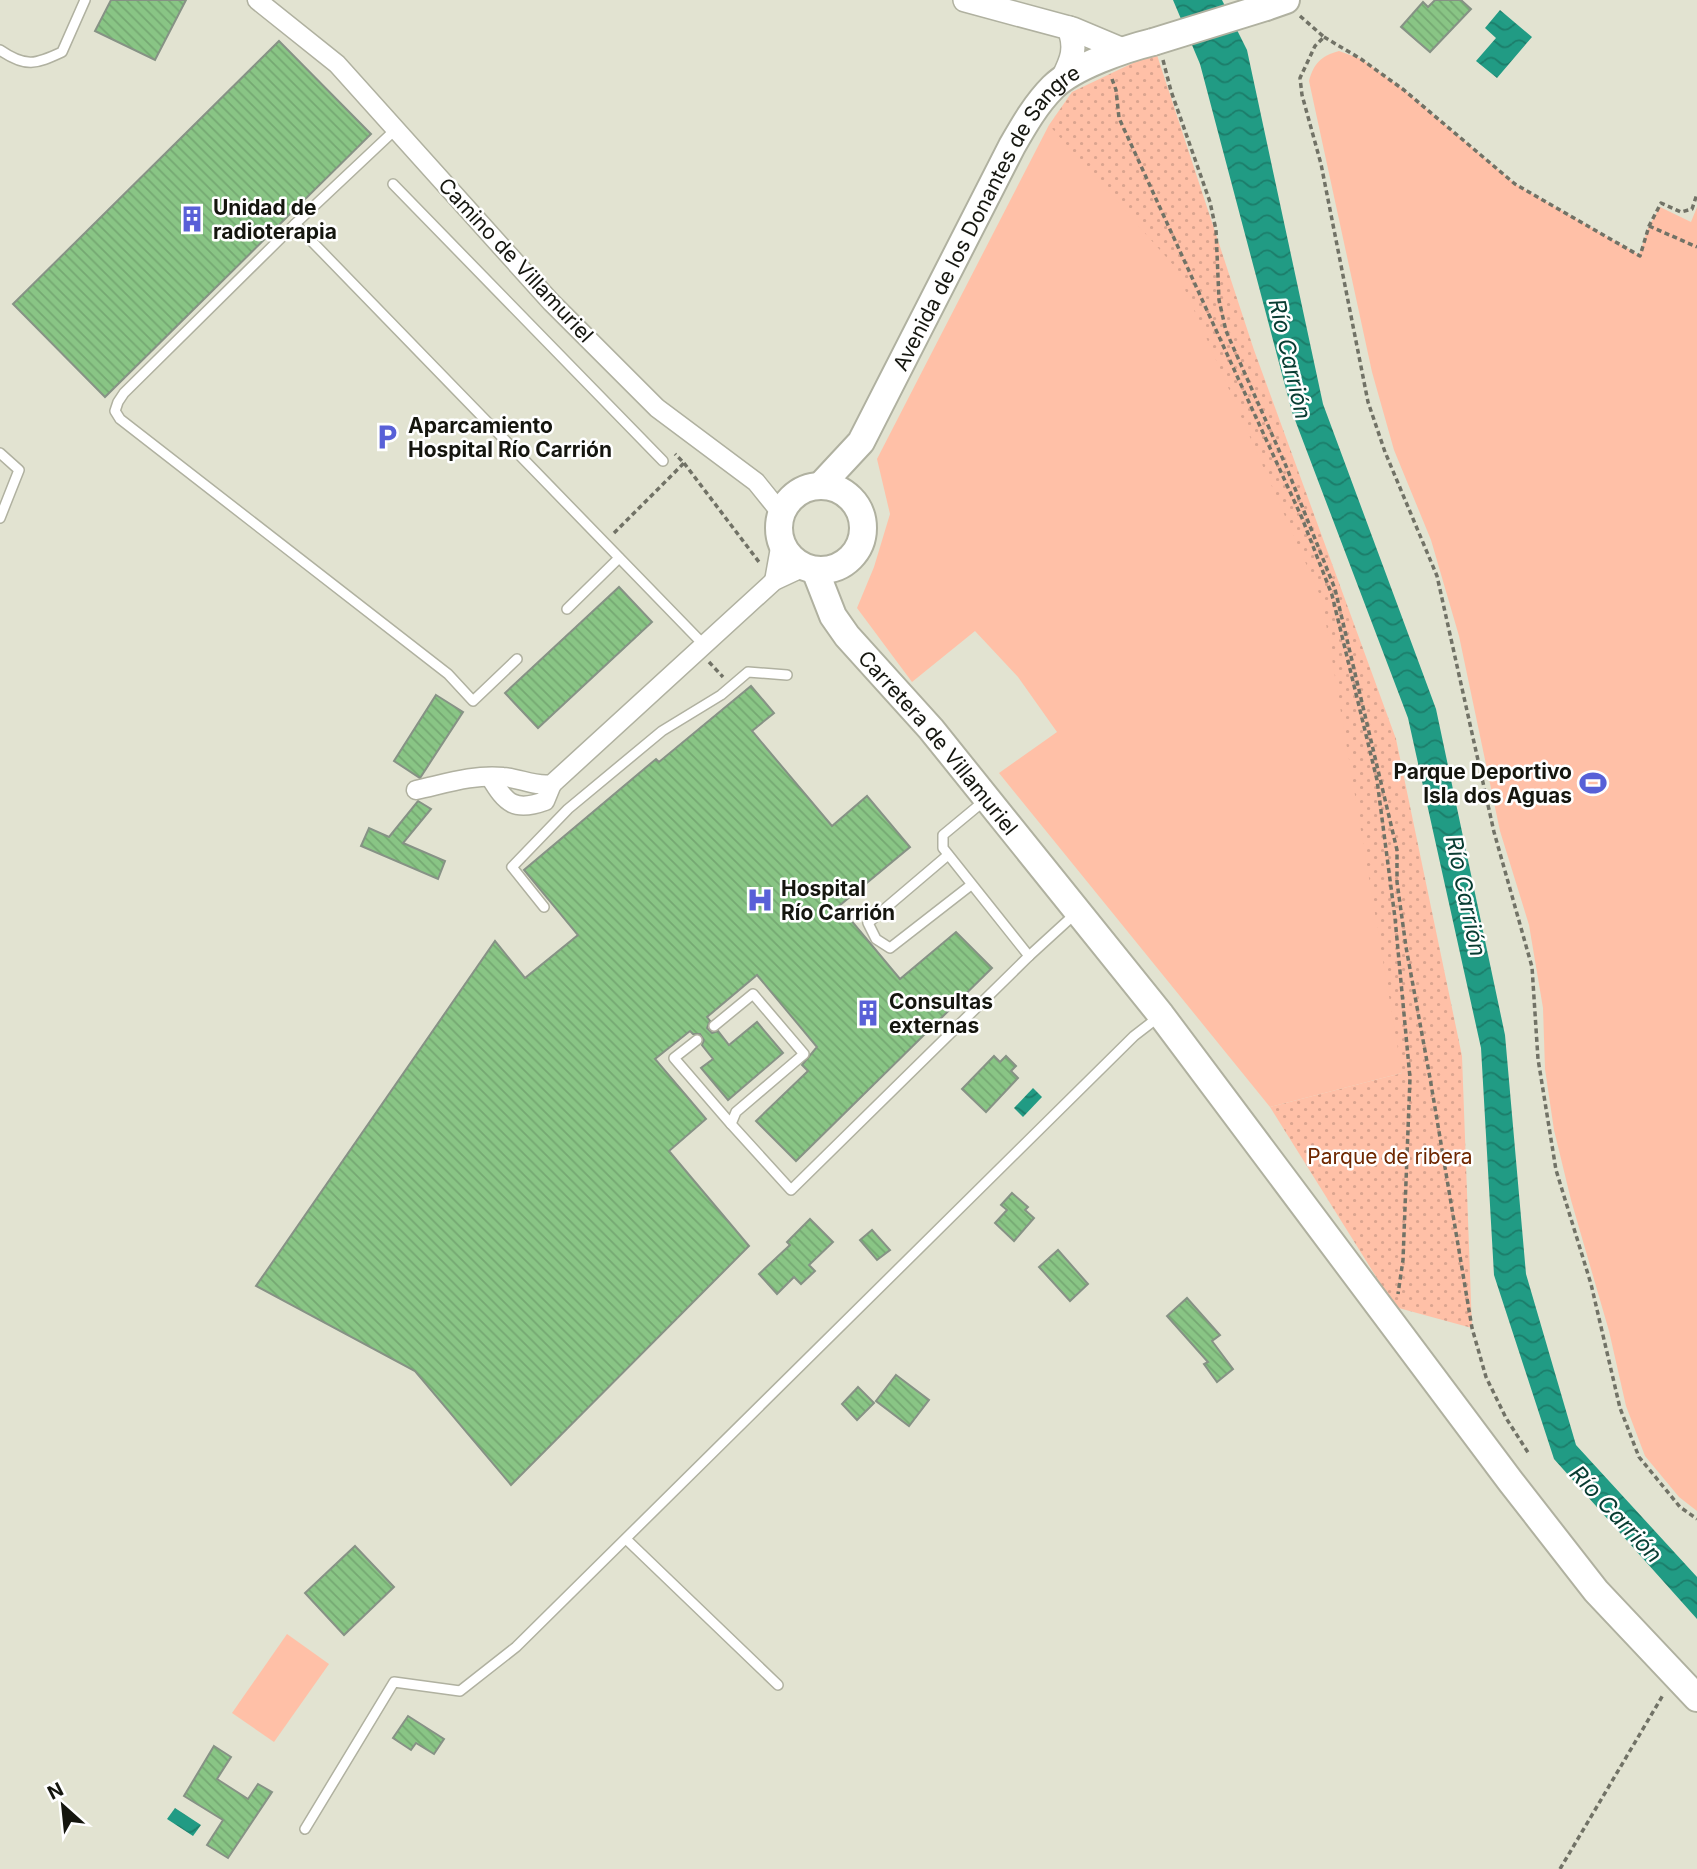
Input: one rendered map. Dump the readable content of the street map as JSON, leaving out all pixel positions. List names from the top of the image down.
{
  "streets": {
    "main road": ["Avenida de los Donantes de Sangre", "Carretera de Villamuriel"],
    "street": ["Camino de Villamuriel"]
  },
  "crossings": [
    ["Avenida de los Donantes de Sangre", "Camino de Villamuriel"],
    ["Avenida de los Donantes de Sangre", "Carretera de Villamuriel"],
    ["Camino de Villamuriel", "Carretera de Villamuriel"]
  ],
  "water": ["Río Carrión"],
  "parks": ["Parque de ribera"],
  "places": {
    "building": ["Unidad de radioterapia", "Consultas externas"],
    "parking": ["Aparcamiento Hospital Río Carrión"],
    "sports": ["Parque Deportivo Isla dos Aguas"],
    "hospital": ["Hospital Río Carrión"]
  },
  "north": "top left"
}
